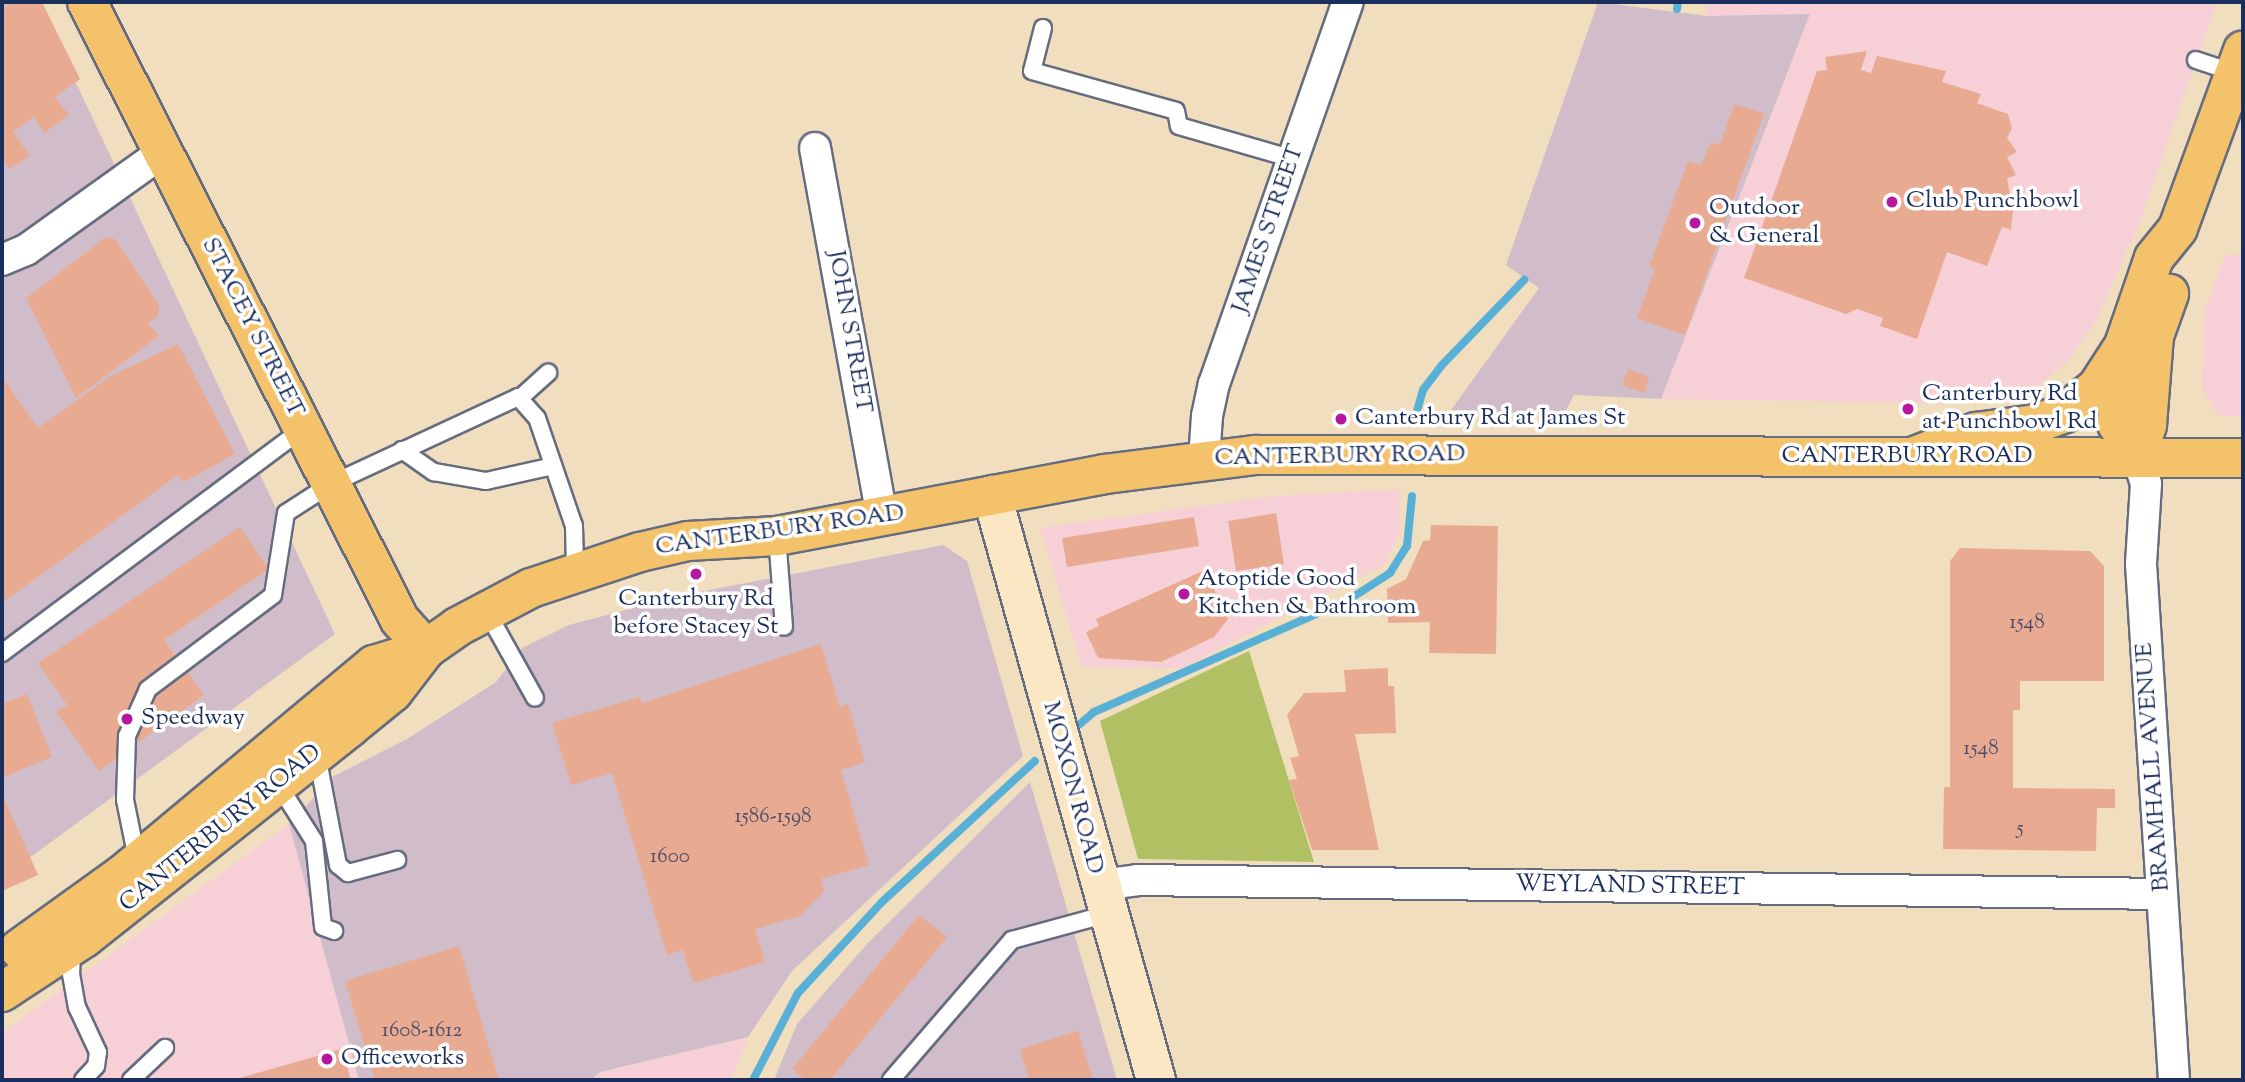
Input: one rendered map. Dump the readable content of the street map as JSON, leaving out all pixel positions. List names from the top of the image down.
{
  "streets": {
    "main road": ["STACEY STREET", "CANTERBURY ROAD", "MOXON ROAD"],
    "street": [
      "JAMES STREET",
      "JOHN STREET",
      "BRAMHALL AVENUE",
      "WEYLAND STREET"
    ]
  },
  "crossings": [
    ["JAMES STREET", "CANTERBURY ROAD"],
    ["STACEY STREET", "CANTERBURY ROAD"],
    ["JOHN STREET", "CANTERBURY ROAD"],
    ["CANTERBURY ROAD", "BRAMHALL AVENUE"],
    ["CANTERBURY ROAD", "MOXON ROAD"],
    ["BRAMHALL AVENUE", "WEYLAND STREET"],
    ["MOXON ROAD", "WEYLAND STREET"]
  ],
  "places": [
    "Club Punchbowl",
    "Outdoor & General",
    "Canterbury Rd at Punchbowl Rd",
    "Canterbury Rd at James St",
    "Canterbury Rd before Stacey St",
    "Atoptide Good Kitchen & Bathroom",
    "Speedway",
    "Officeworks"
  ],
  "house_numbers": [
    "1548",
    "1548",
    "1586-1598",
    "5",
    "1600",
    "1608-1612"
  ]
}
